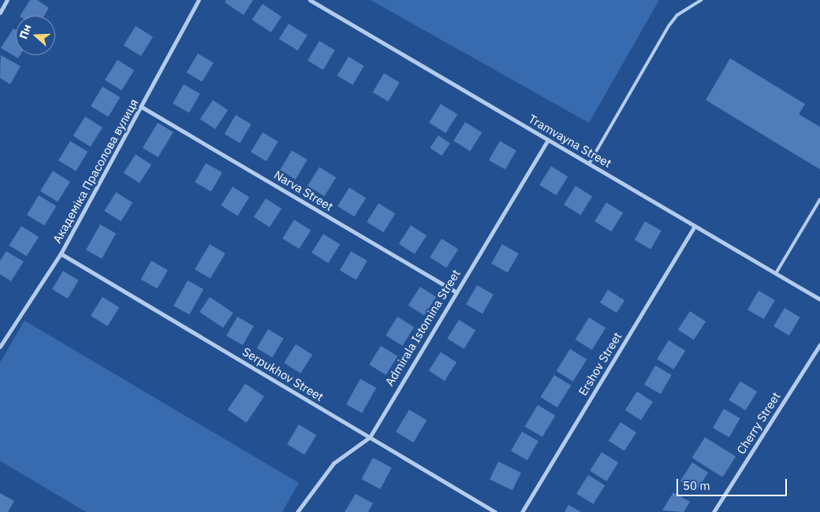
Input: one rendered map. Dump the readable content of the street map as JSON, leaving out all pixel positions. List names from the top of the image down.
{
  "streets": {
    "street": [
      "Tramvayna Street",
      "Академіка Прасолова вулиця",
      "Narva Street",
      "Admirala Istomina Street",
      "Ershov Street",
      "Serpukhov Street",
      "Cherry Street"
    ]
  },
  "crossings": [
    ["Tramvayna Street", "Admirala Istomina Street"],
    ["Tramvayna Street", "Ershov Street"],
    ["Академіка Прасолова вулиця", "Narva Street"],
    ["Академіка Прасолова вулиця", "Serpukhov Street"],
    ["Narva Street", "Admirala Istomina Street"],
    ["Admirala Istomina Street", "Serpukhov Street"]
  ],
  "scale_bar": "50 m",
  "north": "left"
}
